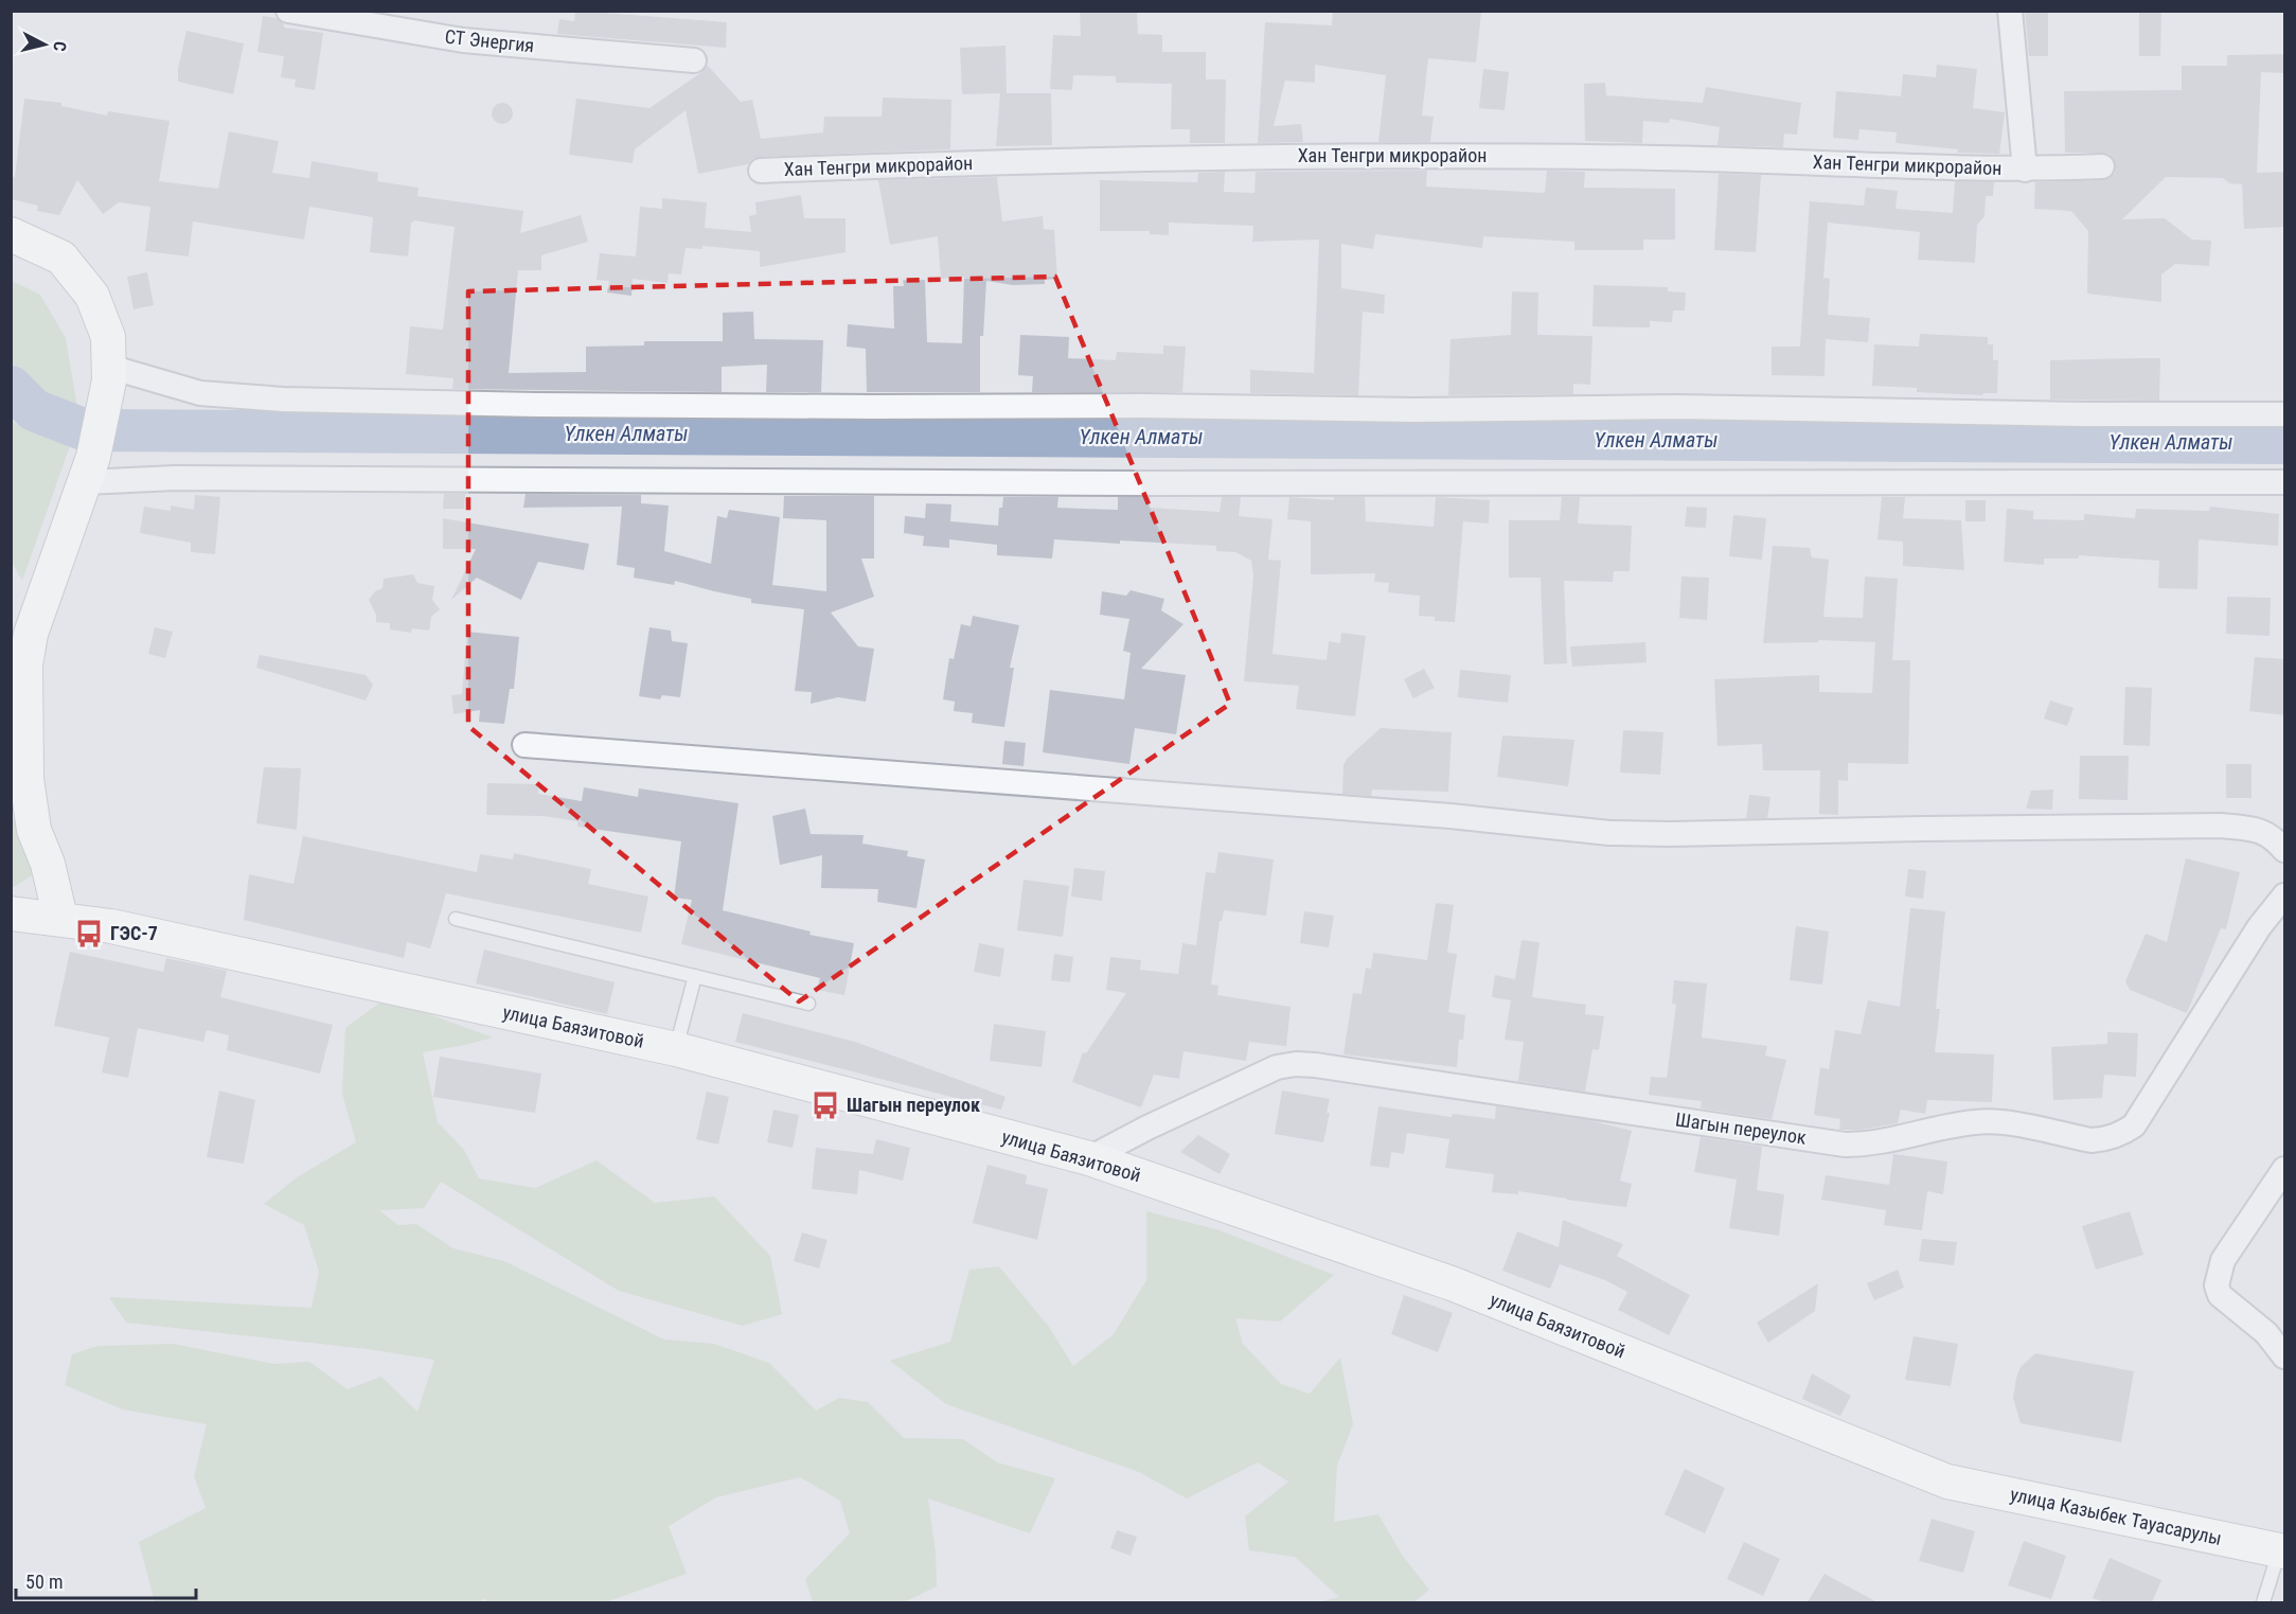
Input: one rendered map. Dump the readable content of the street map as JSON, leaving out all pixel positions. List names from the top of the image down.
{
  "streets": {
    "street": [
      "СТ Энергия",
      "Хан Тенгри микрорайон",
      "улица Баязитовой",
      "Шагын переулок",
      "улица Казыбек Тауасарулы"
    ]
  },
  "crossings": [
    ["улица Баязитовой", "Шагын переулок"],
    ["улица Баязитовой", "улица Казыбек Тауасарулы"]
  ],
  "water": ["Үлкен Алматы"],
  "places": {
    "bus stop": ["ГЭС-7", "Шагын переулок"]
  },
  "scale_bar": "50 m",
  "north": "right"
}
